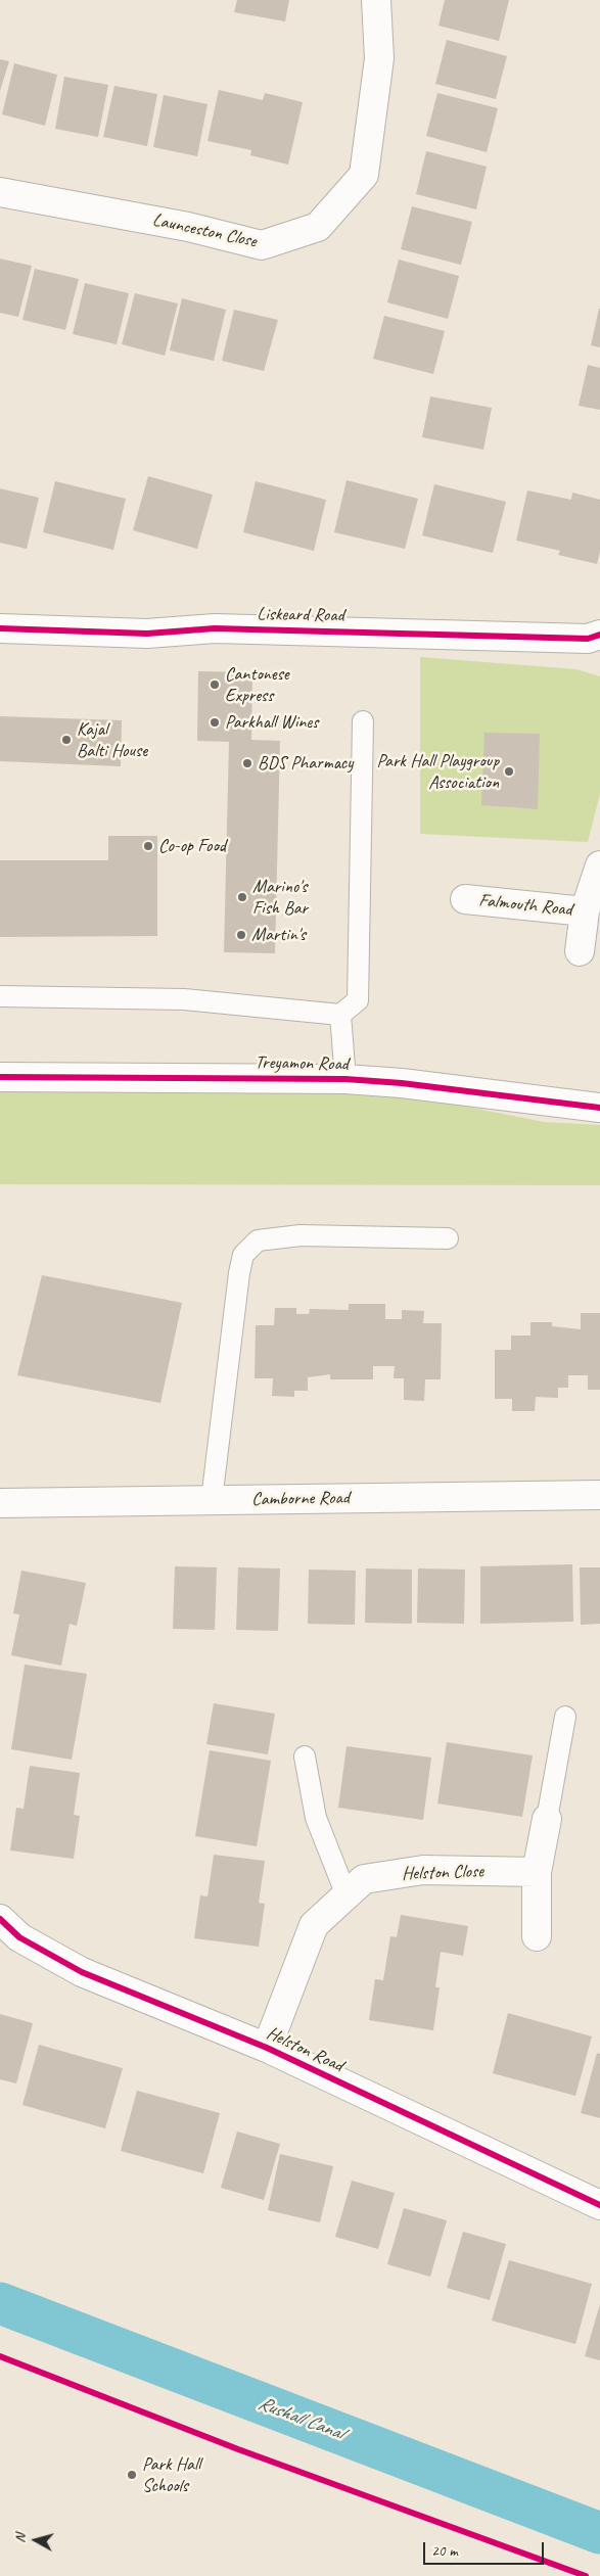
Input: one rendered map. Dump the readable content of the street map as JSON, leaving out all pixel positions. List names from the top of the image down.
{
  "streets": {
    "street": [
      "Launceston Close",
      "Liskeard Road",
      "Falmouth Road",
      "Treyamon Road",
      "Camborne Road",
      "Helston Close",
      "Helston Road"
    ]
  },
  "crossings": [
    ["Helston Close", "Helston Road"]
  ],
  "water": ["Rushall Canal"],
  "places": [
    "Cantonese Express",
    "Parkhall Wines",
    "Kajal Balti House",
    "BDS Pharmacy",
    "Park Hall Playgroup Association",
    "Co-op Food",
    "Marino's Fish Bar",
    "Martin's",
    "Park Hall Schools"
  ],
  "scale_bar": "20 m",
  "north": "left"
}
